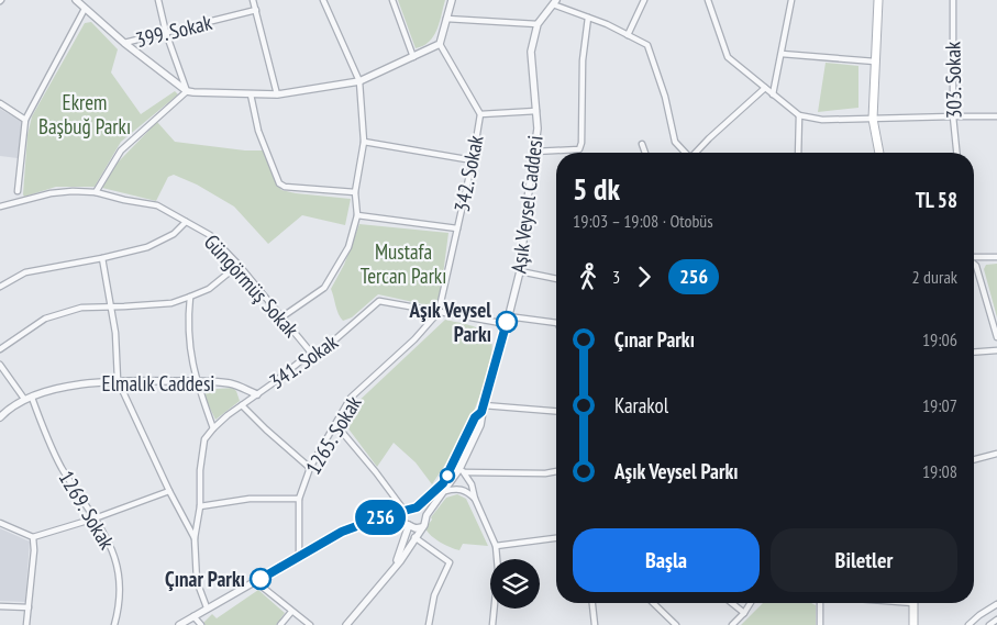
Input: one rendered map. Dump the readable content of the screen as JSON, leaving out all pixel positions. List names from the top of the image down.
{
  "streets": {
    "street": [
      "399. Sokak",
      "303. Sokak",
      "342. Sokak",
      "Aşık Veysel Caddesi",
      "Güngörmüş Sokak",
      "341. Sokak",
      "Elmalık Caddesi",
      "1265. Sokak",
      "1269. Sokak"
    ]
  },
  "crossings": [
    ["342. Sokak", "341. Sokak"],
    ["342. Sokak", "1265. Sokak"],
    ["Aşık Veysel Caddesi", "341. Sokak"],
    ["Aşık Veysel Caddesi", "1265. Sokak"],
    ["Güngörmüş Sokak", "341. Sokak"],
    ["341. Sokak", "Elmalık Caddesi"],
    ["341. Sokak", "1265. Sokak"],
    ["Elmalık Caddesi", "1269. Sokak"]
  ],
  "parks": ["Ekrem Başbuğ Parkı", "Mustafa Tercan Parkı"],
  "places": ["Aşık Veysel Parkı", "Çınar Parkı"],
  "lines": ["bus line 256"],
  "page": {
    "on_map": "256",
    "heading": ["5 dk", "19:03 – 19:08 · Otobüs", "TL 58"],
    "legs": ["3", "256", "2 durak"],
    "list": [
      {
        "name": "Çınar Parkı",
        "value": "19:06"
      },
      {
        "name": "Karakol",
        "value": "19:07"
      },
      {
        "name": "Aşık Veysel Parkı",
        "value": "19:08"
      }
    ],
    "buttons": ["Başla", "Biletler"]
  }
}
